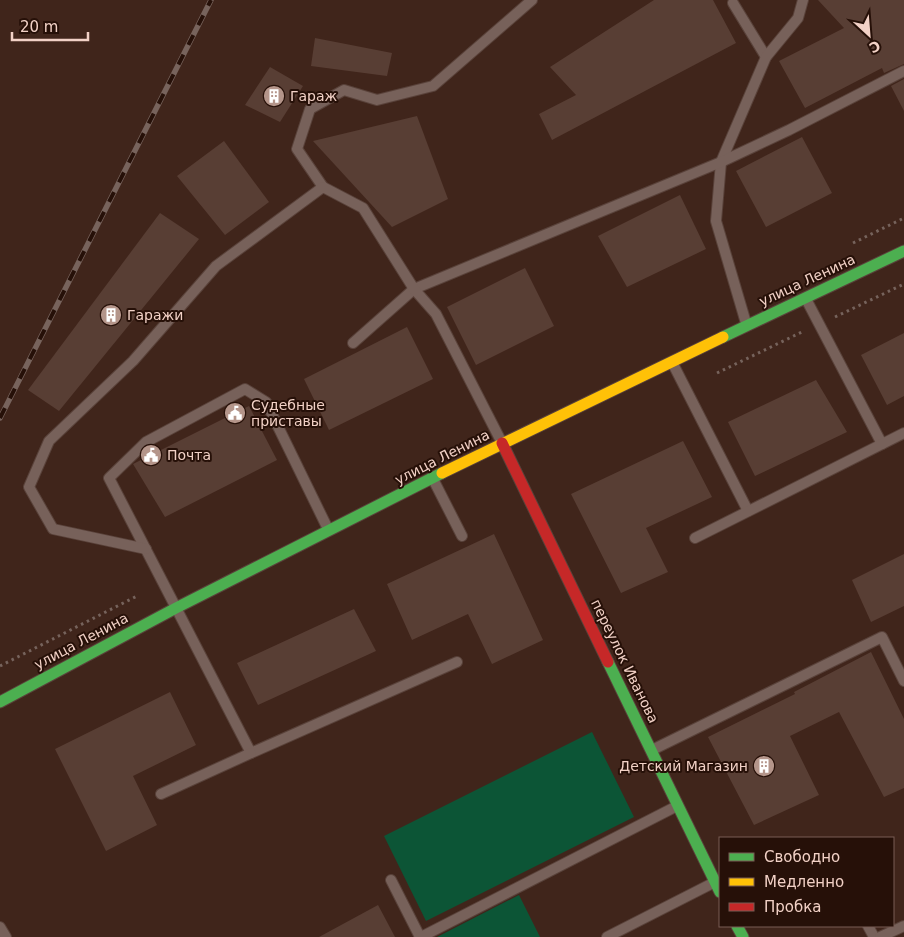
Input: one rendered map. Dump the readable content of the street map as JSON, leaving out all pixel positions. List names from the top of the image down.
{
  "streets": {
    "street": ["улица Ленина", "переулок Иванова"]
  },
  "crossings": [
    ["улица Ленина", "переулок Иванова"]
  ],
  "places": {
    "building": ["Гараж", "Гаражи", "Детский Магазин"],
    "public building": ["Судебные приставы", "Почта"]
  },
  "legend": ["Свободно", "Медленно", "Пробка"],
  "scale_bar": "20 m",
  "north": "bottom right"
}
